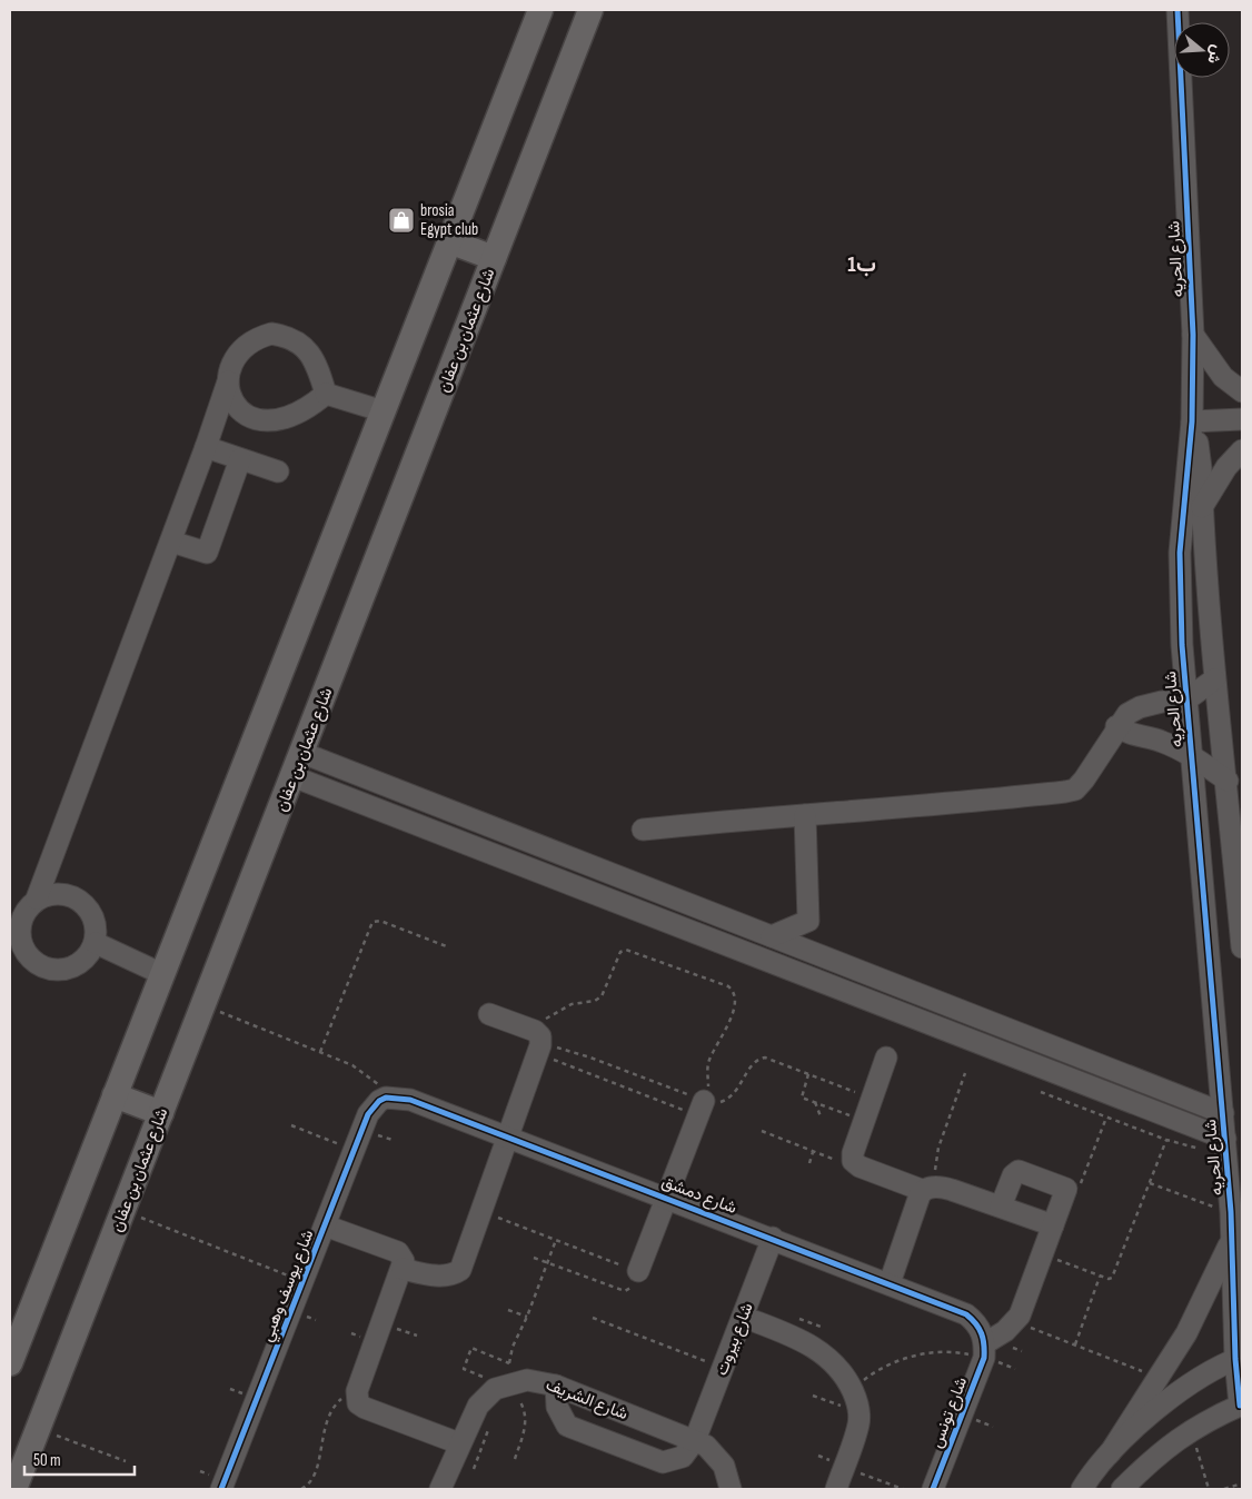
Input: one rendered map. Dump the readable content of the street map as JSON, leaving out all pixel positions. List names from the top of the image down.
{
  "streets": {
    "main road": ["شارع عثمان بن عفان"],
    "street": [
      "شارع الحريه",
      "شارع دمشق",
      "شارع يوسف وهبي",
      "شارع بيروت",
      "شارع الشريف",
      "شارع تونس"
    ]
  },
  "crossings": [
    ["شارع دمشق", "شارع يوسف وهبي"],
    ["شارع دمشق", "شارع بيروت"],
    ["شارع دمشق", "شارع تونس"],
    ["شارع بيروت", "شارع الشريف"]
  ],
  "districts": ["ب1"],
  "places": {
    "shop": ["brosia Egypt club"]
  },
  "scale_bar": "50 m",
  "north": "right"
}
